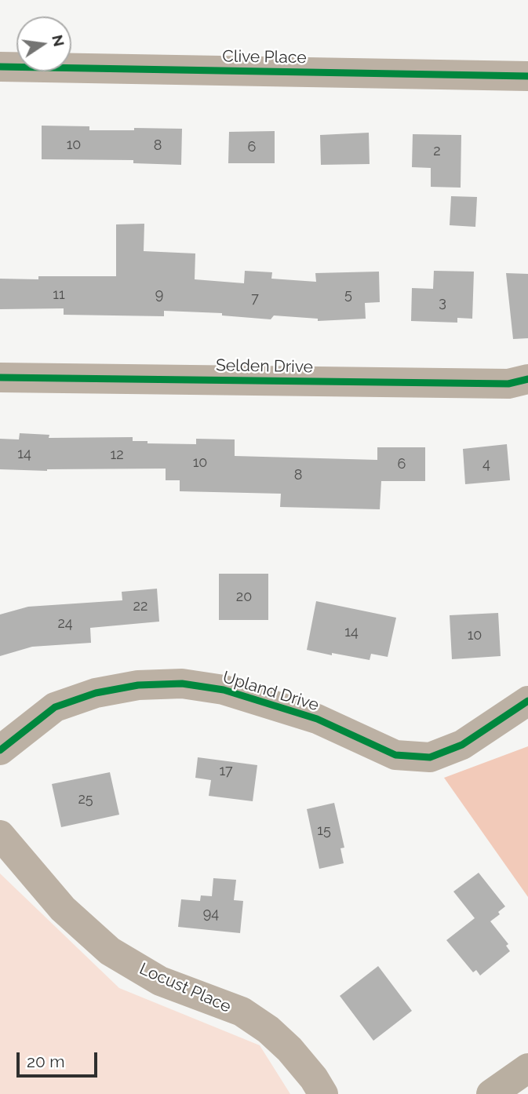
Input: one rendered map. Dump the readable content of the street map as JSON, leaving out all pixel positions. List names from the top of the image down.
{
  "streets": {
    "street": [
      "Clive Place",
      "Selden Drive",
      "Upland Drive",
      "Locust Place"
    ]
  },
  "house_numbers": [
    "10",
    "8",
    "6",
    "2",
    "11",
    "9",
    "5",
    "7",
    "3",
    "14",
    "12",
    "10",
    "6",
    "4",
    "8",
    "20",
    "22",
    "24",
    "14",
    "10",
    "17",
    "25",
    "15",
    "94"
  ],
  "scale_bar": "20 m",
  "north": "right"
}
